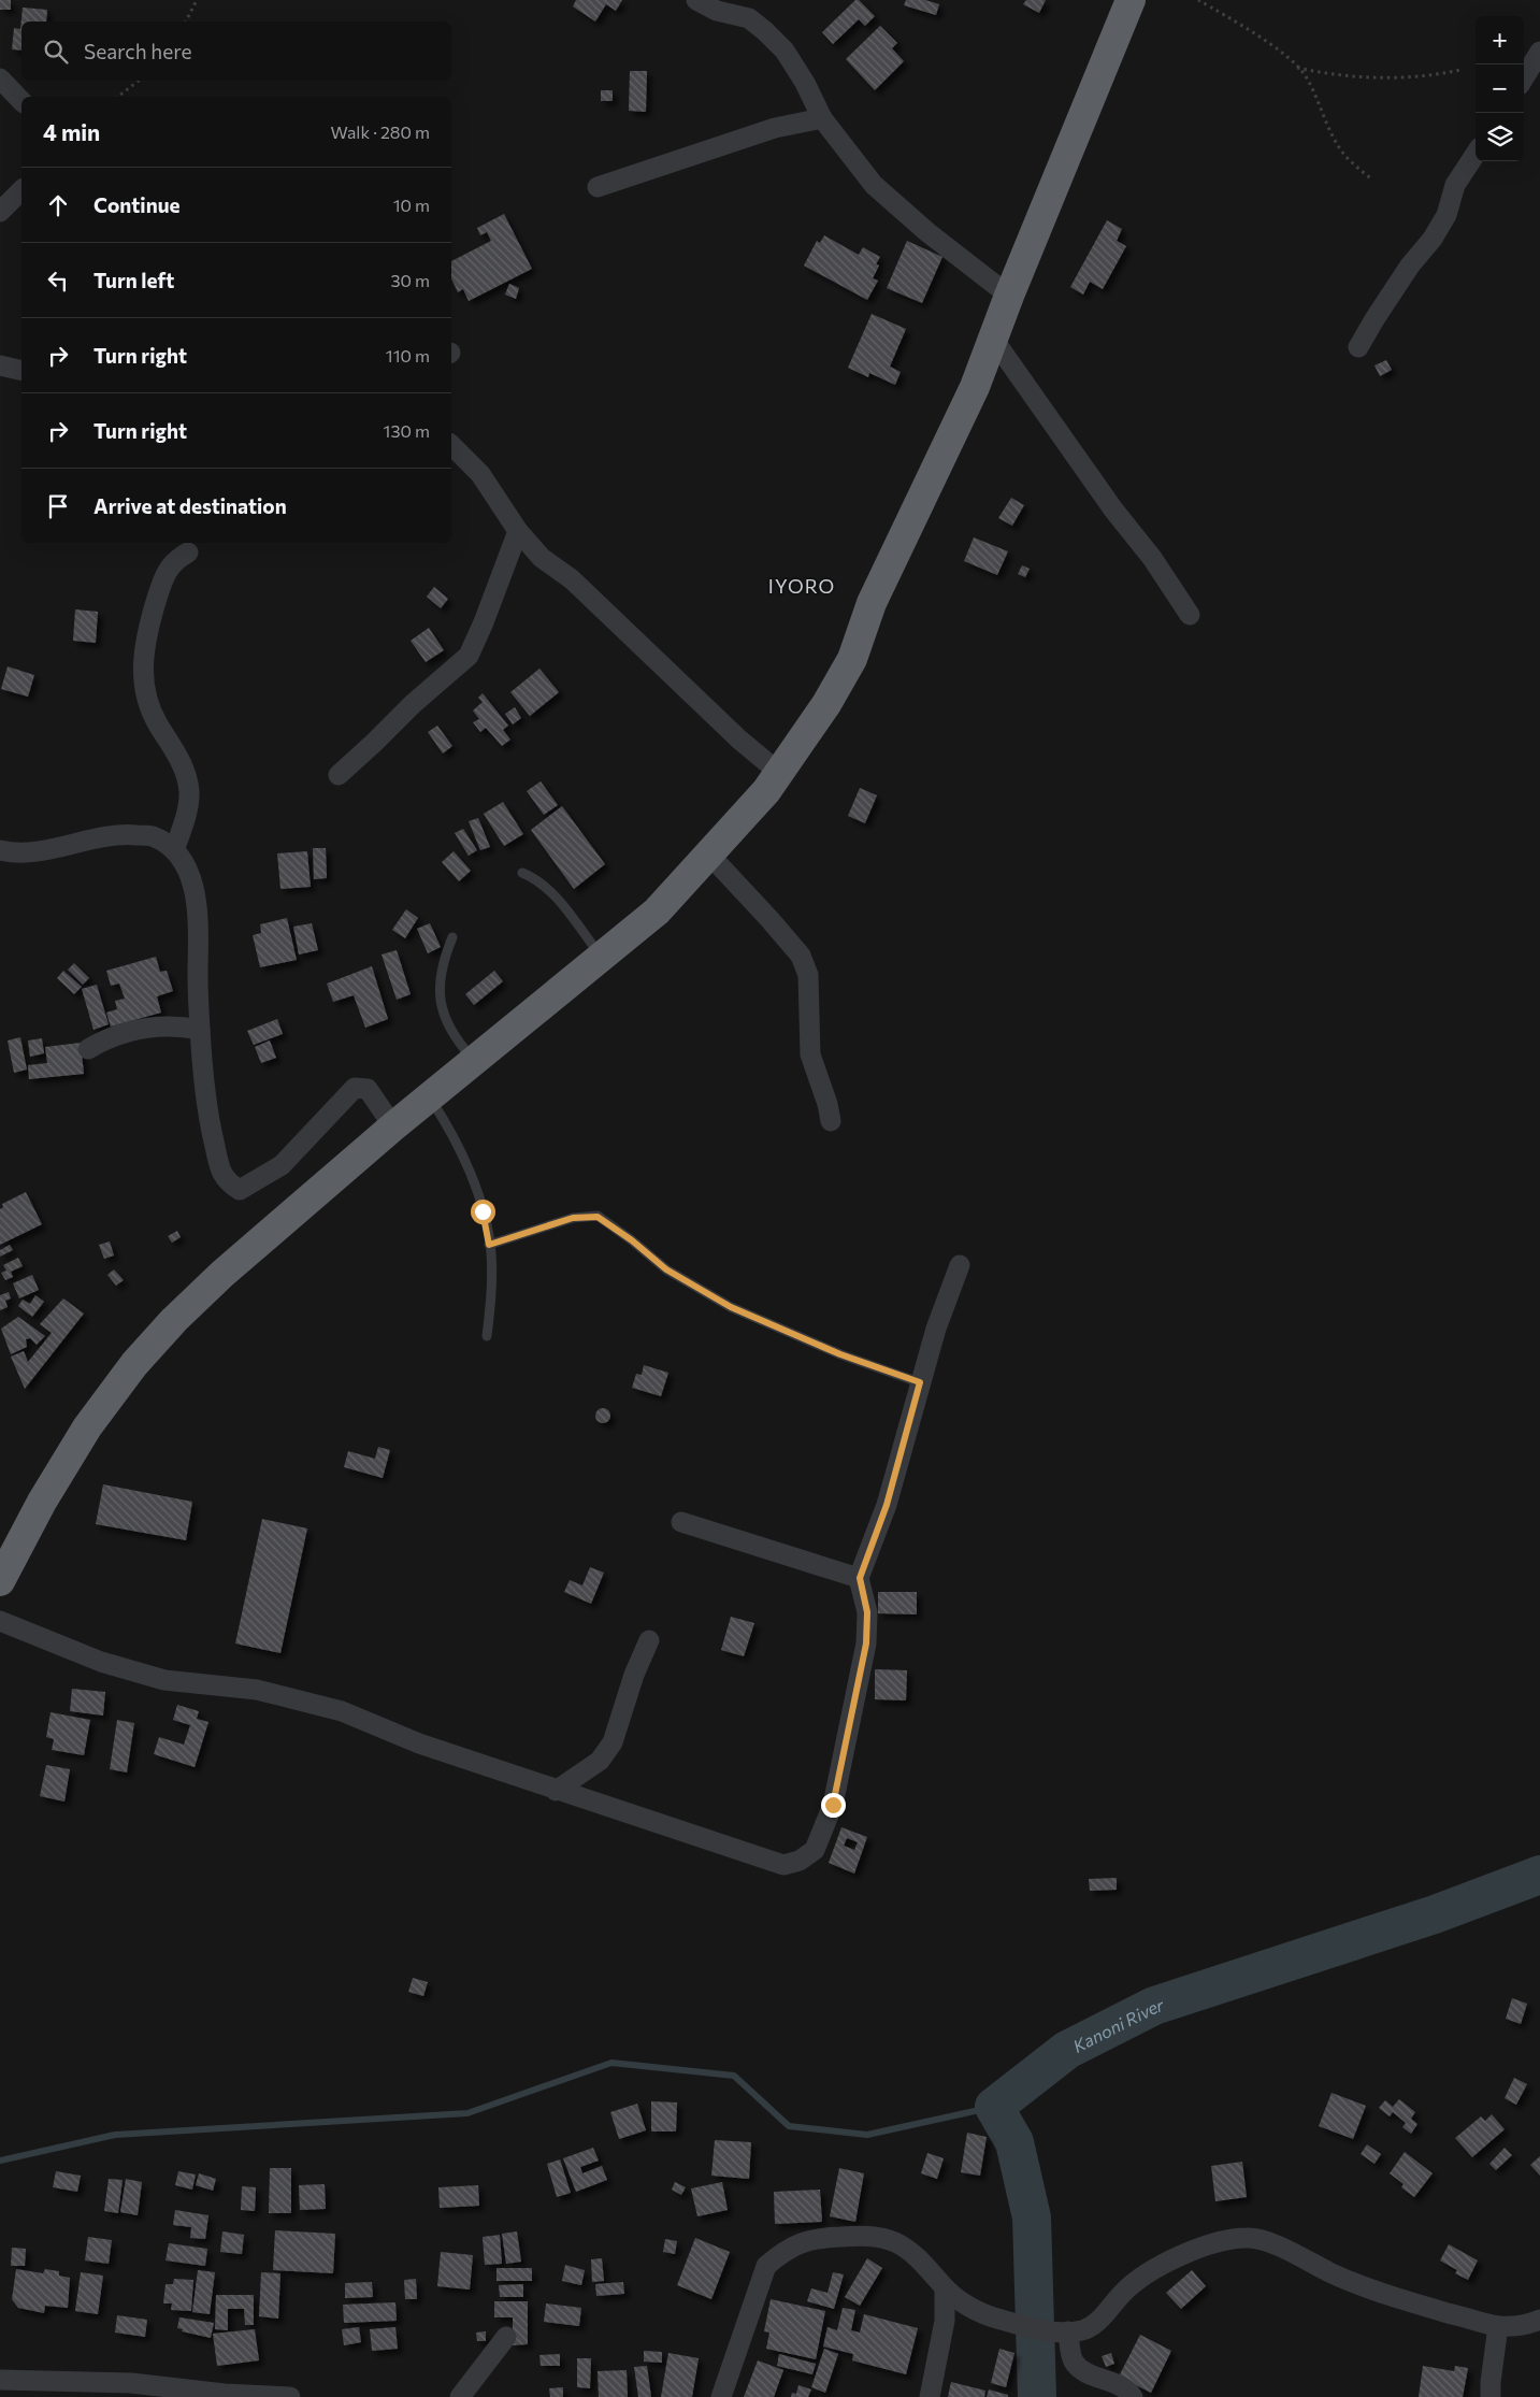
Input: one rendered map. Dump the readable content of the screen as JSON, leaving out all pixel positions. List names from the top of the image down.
{
  "districts": ["IYORO"],
  "water": ["Kanoni River"],
  "page": {
    "map_buttons": ["+", "−"],
    "search": "Search here",
    "heading": ["4 min", "Walk · 280 m"],
    "list": [
      ["Continue", "10 m"],
      ["Turn left", "30 m"],
      ["Turn right", "110 m"],
      ["Turn right", "130 m"],
      "Arrive at destination"
    ]
  }
}
